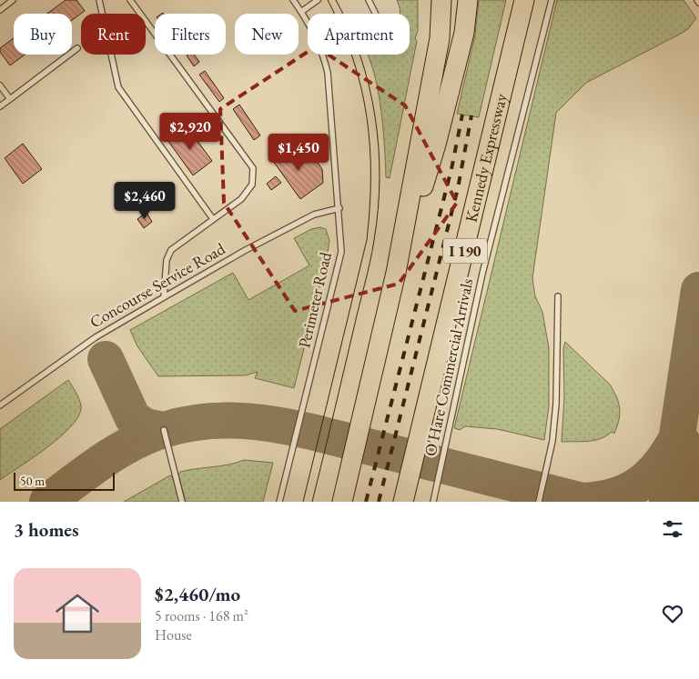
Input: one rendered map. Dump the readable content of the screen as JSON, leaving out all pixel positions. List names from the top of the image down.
{
  "streets": {
    "highway": ["Kennedy Expressway", "I 190"],
    "lane": ["Concourse Service Road", "Perimeter Road", "O'Hare Commercial Arrivals"]
  },
  "crossings": [
    ["Concourse Service Road", "Perimeter Road"]
  ],
  "scale_bar": "50 m",
  "page": {
    "chip": [
      "Buy",
      "Rent",
      "Filters",
      "New",
      "Apartment"
    ],
    "price": ["$2,920", "$1,450", "$2,460"],
    "scale": "50 m",
    "heading": "3 homes",
    "list": [
      {
        "name": "$2,460/mo",
        "note": "5 rooms · 168 m² · House"
      }
    ]
  }
}
